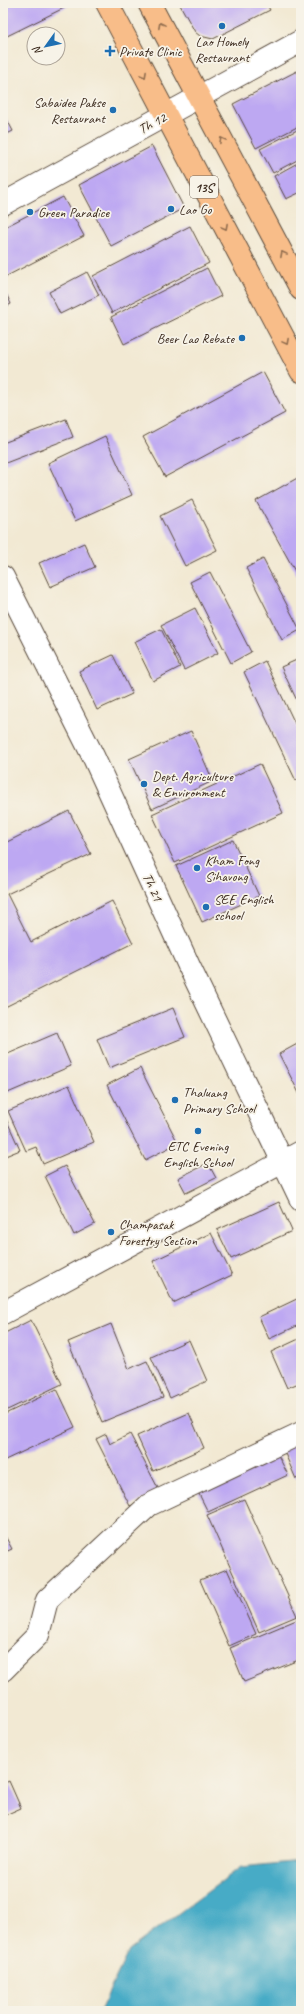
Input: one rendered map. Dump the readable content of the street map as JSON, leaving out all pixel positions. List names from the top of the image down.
{
  "streets": {
    "highway": ["13S"],
    "street": ["Th 12", "Th 21"]
  },
  "crossings": [
    ["Th 12", "13S"]
  ],
  "places": {
    "other": [
      "Lao Homely Restaurant",
      "Sabaidee Pakse Restaurant",
      "Lao Go",
      "Green Paradice",
      "Beer Lao Rebate",
      "Dept. Agriculture & Environment",
      "Kham Fong Sihavong",
      "SEE English school",
      "Thaluang Primary School",
      "ETC Evening English School",
      "Champasak Forestry Section"
    ],
    "health": ["Private Clinic"]
  },
  "north": "bottom left"
}
